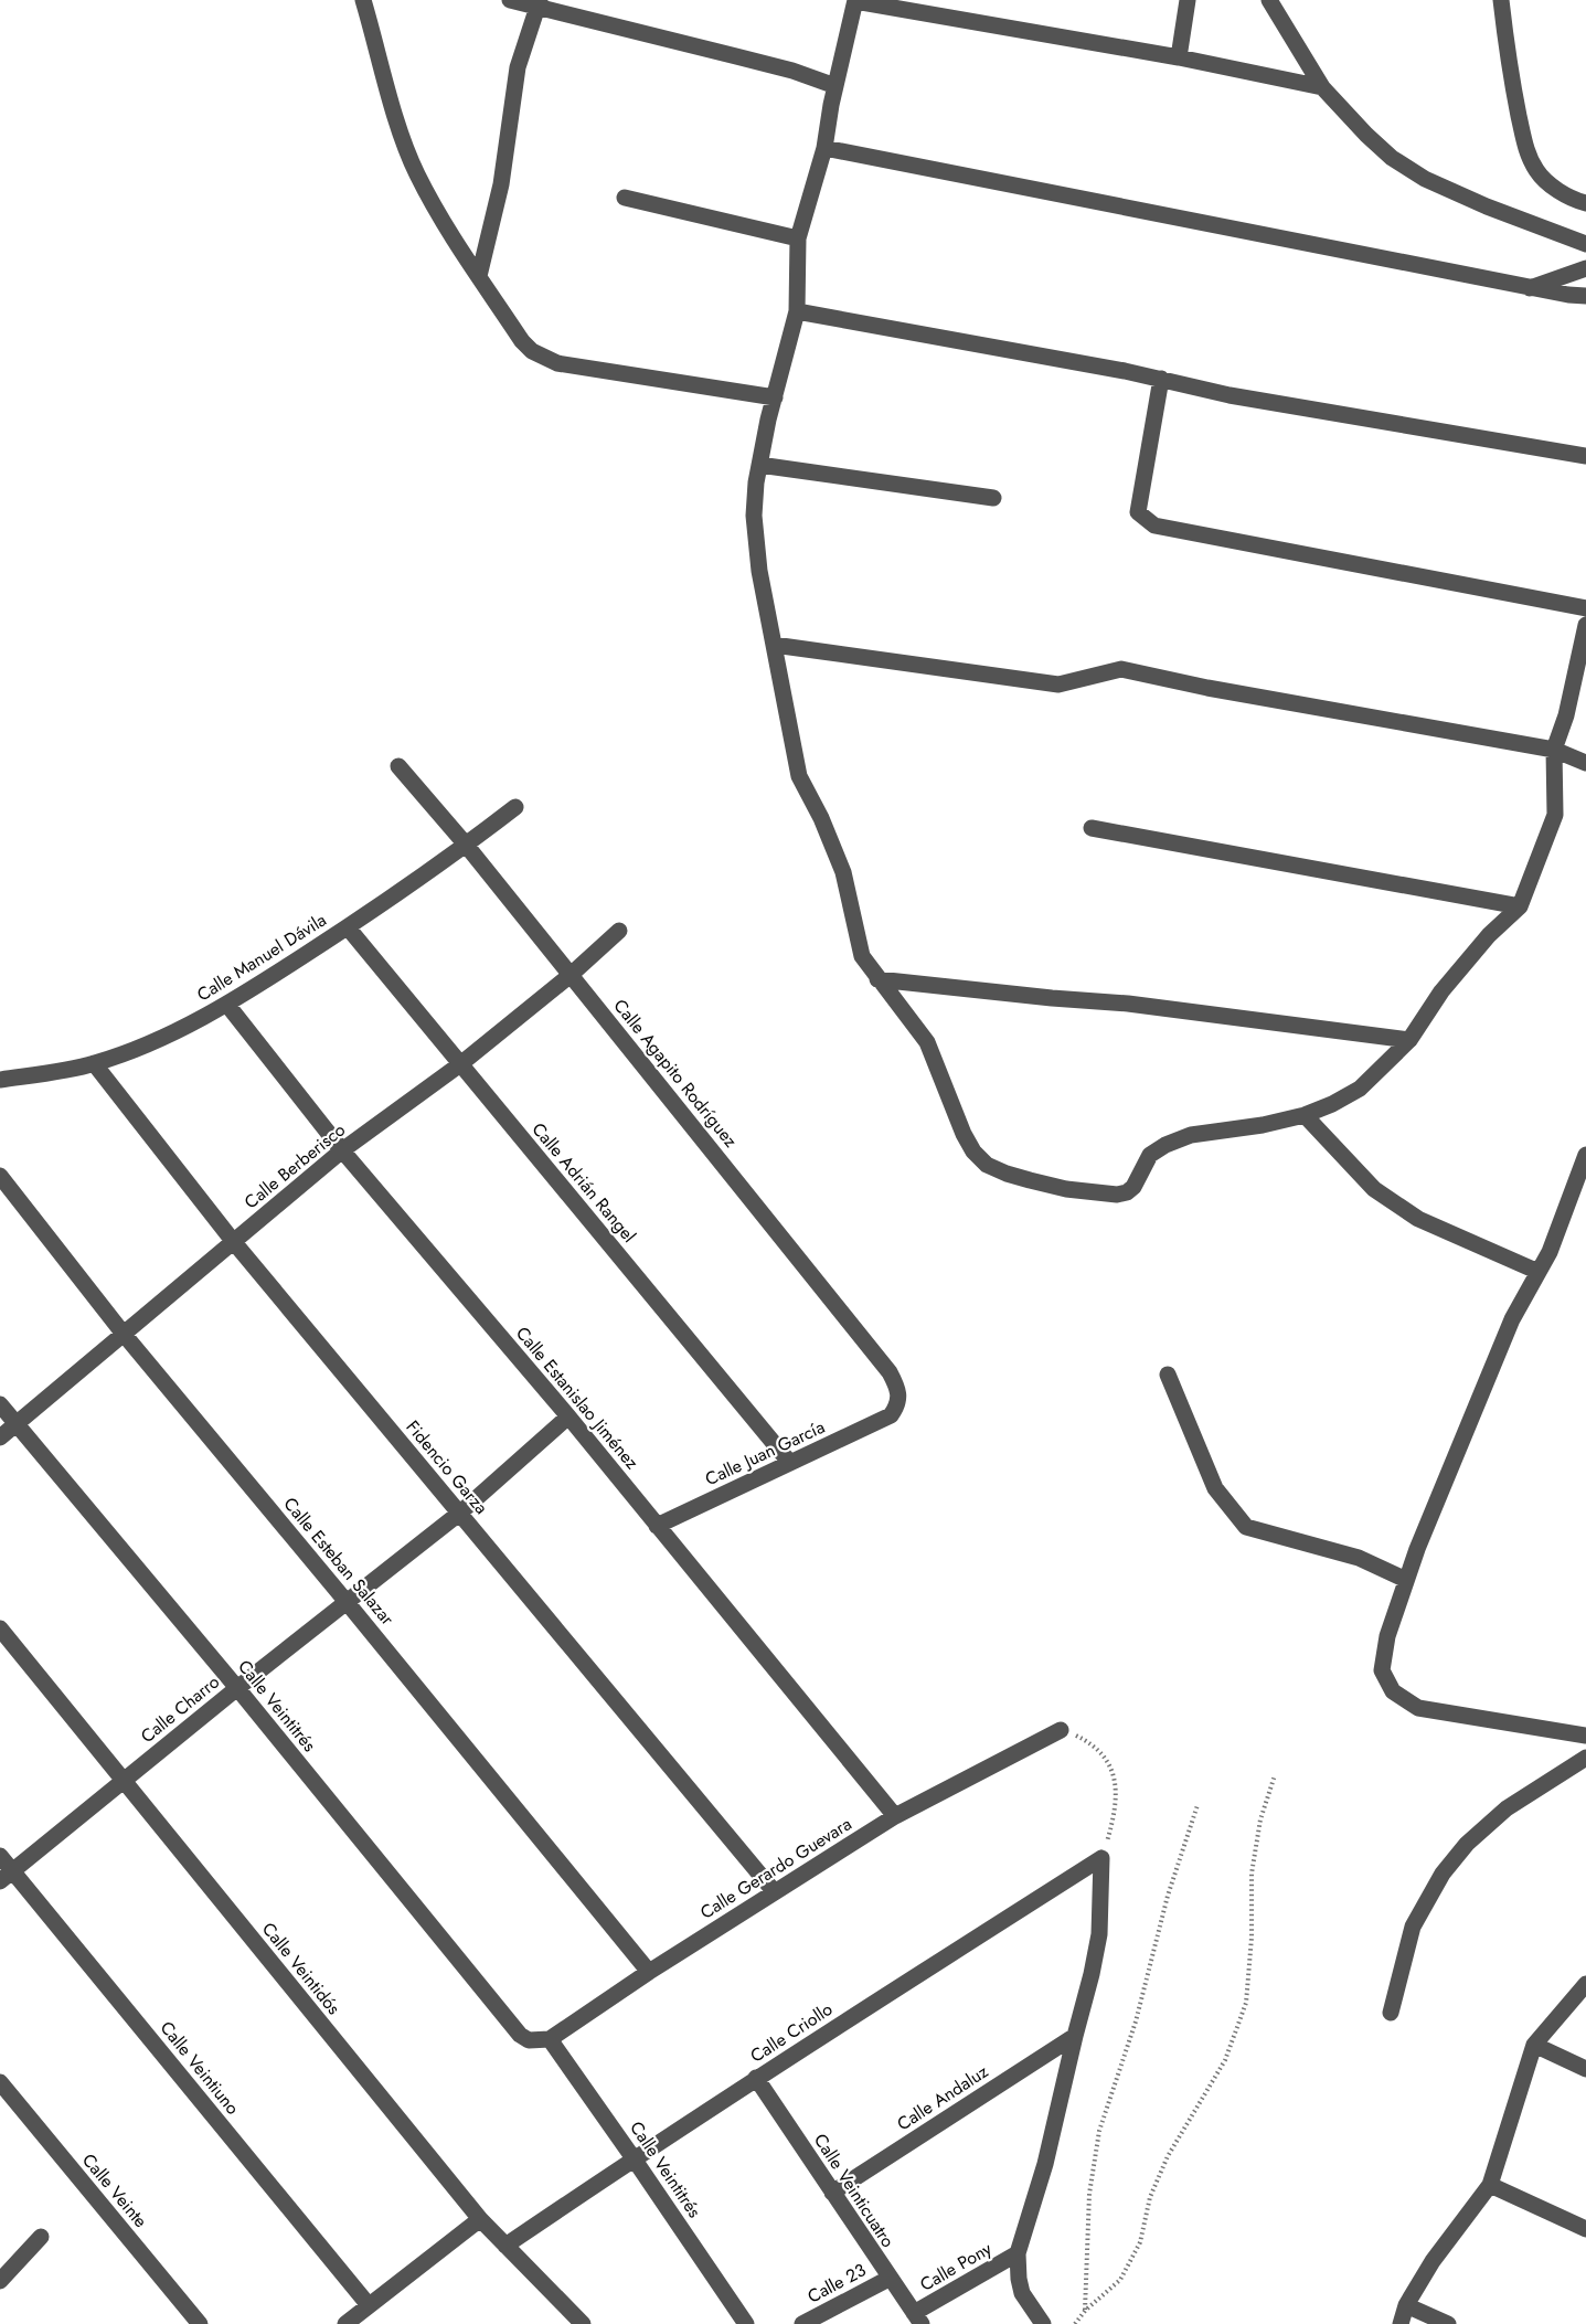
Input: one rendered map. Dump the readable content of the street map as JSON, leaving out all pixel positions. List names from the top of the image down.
{
  "streets": {
    "street": [
      "Calle Manuel Dávila",
      "Calle Agapito Rodríguez",
      "Calle Berberisco",
      "Calle Adrián Rangel",
      "Calle Estanislao Jiménez",
      "Calle Juan García",
      "Fidencio Garza",
      "Calle Esteban Salazar",
      "Calle Veintitrés",
      "Calle Charro",
      "Calle Gerardo Guevara",
      "Calle Veintidós",
      "Calle Criollo",
      "Calle Veintiuno",
      "Calle Andaluz",
      "Calle Veinte",
      "Calle Veinticuatro",
      "Calle Pony",
      "Calle 23"
    ]
  },
  "crossings": [
    ["Calle Manuel Dávila", "Calle Agapito Rodríguez"],
    ["Calle Manuel Dávila", "Calle Adrián Rangel"],
    ["Calle Manuel Dávila", "Calle Estanislao Jiménez"],
    ["Calle Manuel Dávila", "Fidencio Garza"],
    ["Calle Agapito Rodríguez", "Calle Berberisco"],
    ["Calle Agapito Rodríguez", "Calle Juan García"],
    ["Calle Berberisco", "Calle Adrián Rangel"],
    ["Calle Berberisco", "Calle Estanislao Jiménez"],
    ["Calle Berberisco", "Fidencio Garza"],
    ["Calle Berberisco", "Calle Esteban Salazar"],
    ["Calle Berberisco", "Calle Veintitrés"],
    ["Calle Adrián Rangel", "Calle Juan García"],
    ["Calle Estanislao Jiménez", "Calle Juan García"],
    ["Calle Estanislao Jiménez", "Calle Charro"],
    ["Calle Estanislao Jiménez", "Calle Gerardo Guevara"],
    ["Fidencio Garza", "Calle Charro"],
    ["Fidencio Garza", "Calle Gerardo Guevara"],
    ["Calle Esteban Salazar", "Calle Charro"],
    ["Calle Esteban Salazar", "Calle Gerardo Guevara"],
    ["Calle Veintitrés", "Calle Charro"],
    ["Calle Veintitrés", "Calle Gerardo Guevara"],
    ["Calle Veintitrés", "Calle Criollo"],
    ["Calle Charro", "Calle Veintidós"],
    ["Calle Charro", "Calle Veintiuno"],
    ["Calle Veintidós", "Calle Criollo"],
    ["Calle Criollo", "Calle Veinticuatro"],
    ["Calle Andaluz", "Calle Veinticuatro"],
    ["Calle Veinticuatro", "Calle Pony"],
    ["Calle Veinticuatro", "Calle 23"]
  ]
}
